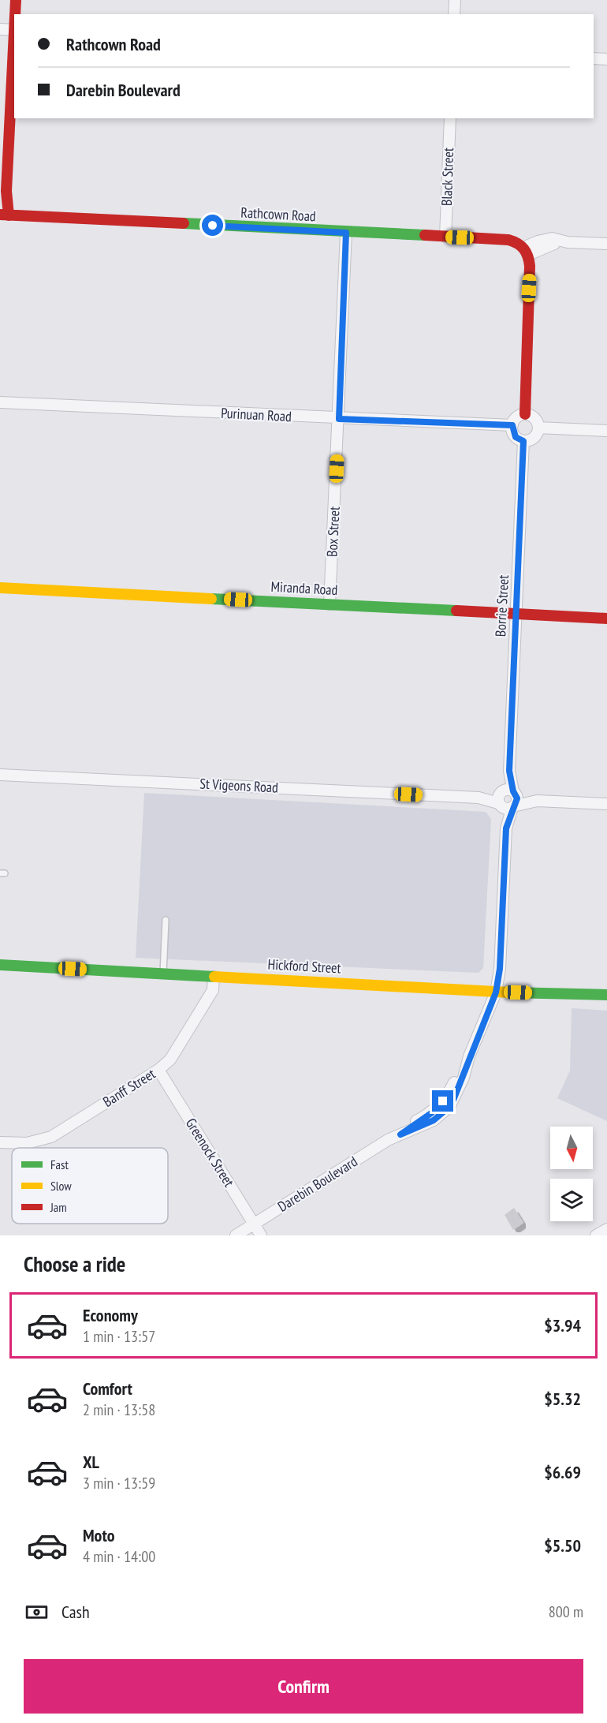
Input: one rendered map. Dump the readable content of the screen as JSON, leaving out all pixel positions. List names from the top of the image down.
{
  "streets": {
    "street": [
      "Black Street",
      "Rathcown Road",
      "Purinuan Road",
      "Box Street",
      "Miranda Road",
      "Borrie Street",
      "St Vigeons Road",
      "Hickford Street",
      "Banff Street",
      "Greenock Street",
      "Darebin Boulevard"
    ]
  },
  "crossings": [
    ["Black Street", "Rathcown Road"],
    ["Rathcown Road", "Box Street"],
    ["Purinuan Road", "Box Street"],
    ["Purinuan Road", "Borrie Street"],
    ["Box Street", "Miranda Road"],
    ["Miranda Road", "Borrie Street"],
    ["Borrie Street", "St Vigeons Road"],
    ["Hickford Street", "Banff Street"],
    ["Hickford Street", "Darebin Boulevard"],
    ["Banff Street", "Greenock Street"],
    ["Greenock Street", "Darebin Boulevard"]
  ],
  "legend": ["Fast", "Slow", "Jam"],
  "north": "bottom",
  "page": {
    "banner": ["Rathcown Road", "Darebin Boulevard"],
    "heading": "Choose a ride",
    "list": [
      {
        "name": "Economy",
        "note": "1 min · 13:57",
        "value": "$3.94"
      },
      {
        "name": "Comfort",
        "note": "2 min · 13:58",
        "value": "$5.32"
      },
      {
        "name": "XL",
        "note": "3 min · 13:59",
        "value": "$6.69"
      },
      {
        "name": "Moto",
        "note": "4 min · 14:00",
        "value": "$5.50"
      }
    ],
    "pay": ["Cash", "800 m"],
    "buttons": "Confirm"
  }
}
